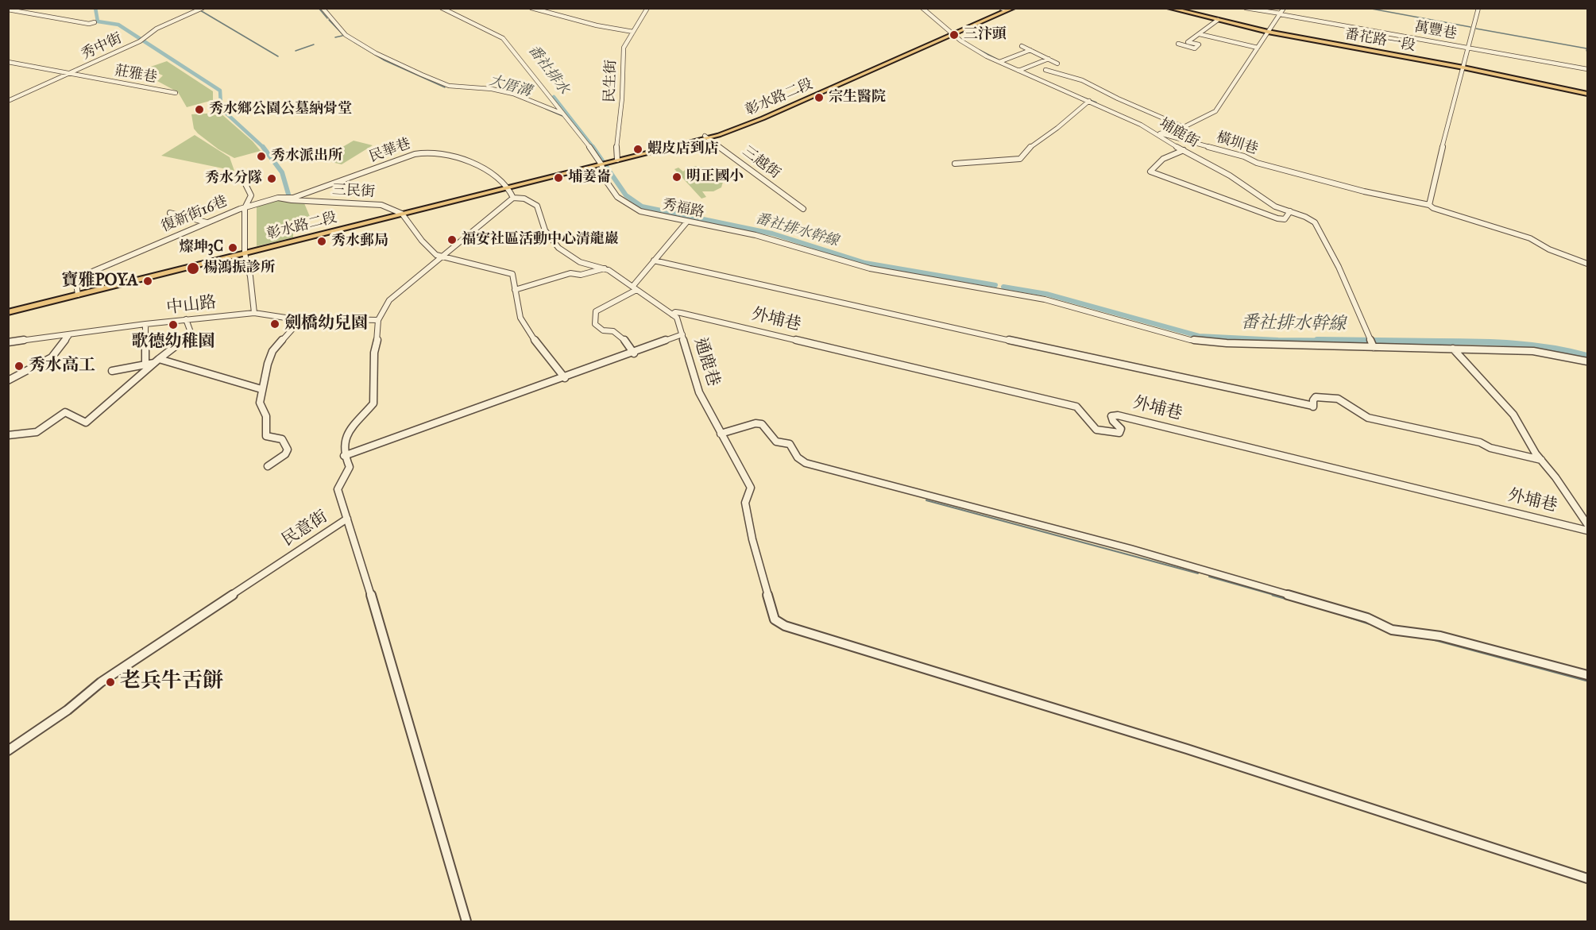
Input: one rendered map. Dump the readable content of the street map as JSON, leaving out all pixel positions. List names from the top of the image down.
{
  "streets": {
    "main road": ["番花路一段", "彰水路二段"],
    "street": [
      "萬豐巷",
      "秀中街",
      "莊雅巷",
      "民生街",
      "埔鹿街",
      "橫圳巷",
      "民華巷",
      "三越街",
      "三民街",
      "秀福路",
      "復新街16巷",
      "中山路",
      "外埔巷",
      "通鹿巷",
      "民意街"
    ]
  },
  "crossings": [
    ["萬豐巷", "橫圳巷"],
    ["番花路一段", "橫圳巷"],
    ["秀中街", "莊雅巷"],
    ["民生街", "彰水路二段"],
    ["彰水路二段", "埔鹿街"],
    ["彰水路二段", "民華巷"],
    ["彰水路二段", "三越街"],
    ["彰水路二段", "三民街"],
    ["彰水路二段", "秀福路"],
    ["彰水路二段", "復新街16巷"],
    ["埔鹿街", "秀福路"],
    ["民華巷", "三民街"],
    ["三民街", "復新街16巷"],
    ["中山路", "民意街"],
    ["外埔巷", "通鹿巷"],
    ["通鹿巷", "民意街"]
  ],
  "water": ["番社排水", "大厝溝", "番社排水幹線"],
  "places": [
    "三汴頭",
    "宗生醫院",
    "秀水鄉公園公墓納骨堂",
    "蝦皮店到店",
    "秀水派出所",
    "明正國小",
    "埔姜崙",
    "秀水分隊",
    "福安社區活動中心清龍巖",
    "秀水郵局",
    "燦坤3C",
    "楊鴻振診所",
    "寶雅POYA",
    "劍橋幼兒園",
    "歌德幼稚園",
    "秀水高工",
    "老兵牛舌餅"
  ]
}
